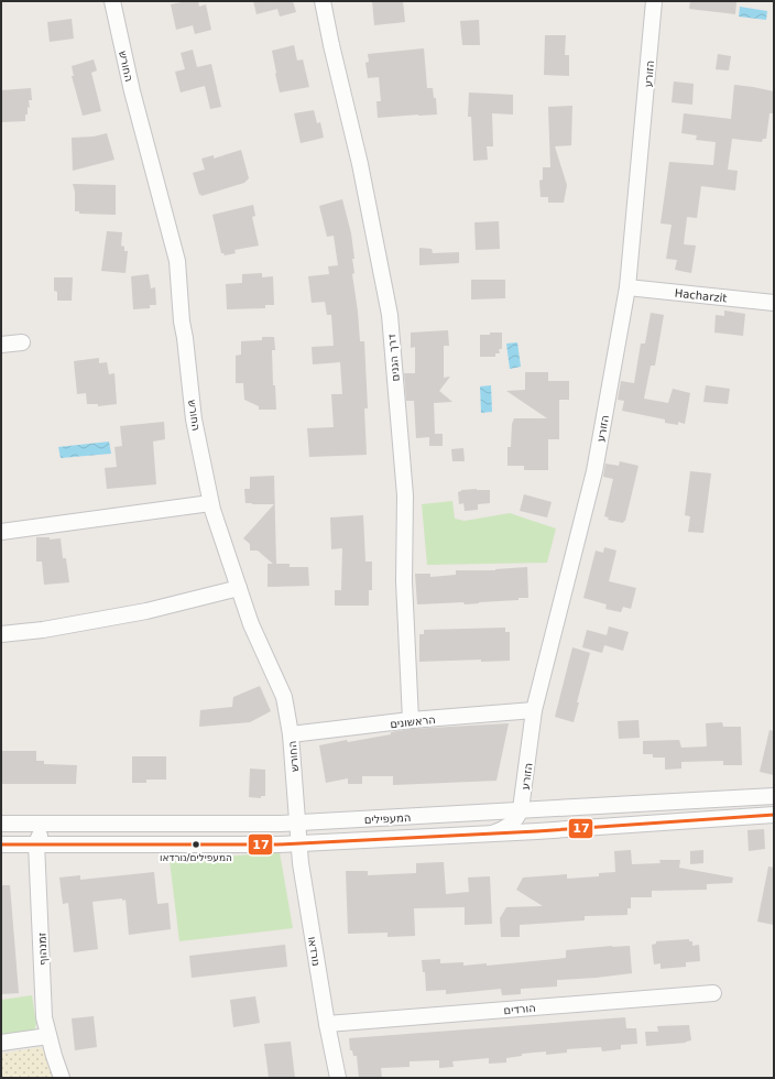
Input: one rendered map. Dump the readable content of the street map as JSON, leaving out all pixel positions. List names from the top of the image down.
{
  "streets": {
    "street": [
      "החורש",
      "הזורע",
      "Hacharzit",
      "דרך הגנים",
      "הראשונים",
      "המעפילים",
      "זמנהוף",
      "נורדאו",
      "הורדים"
    ]
  },
  "crossings": [
    ["החורש", "הראשונים"],
    ["החורש", "המעפילים"],
    ["החורש", "נורדאו"],
    ["הזורע", "Hacharzit"],
    ["הזורע", "הראשונים"],
    ["הזורע", "המעפילים"],
    ["דרך הגנים", "הראשונים"],
    ["המעפילים", "זמנהוף"],
    ["המעפילים", "נורדאו"],
    ["נורדאו", "הורדים"]
  ],
  "places": ["המעפילים/נורדאו"],
  "lines": ["transit line 17"]
}
